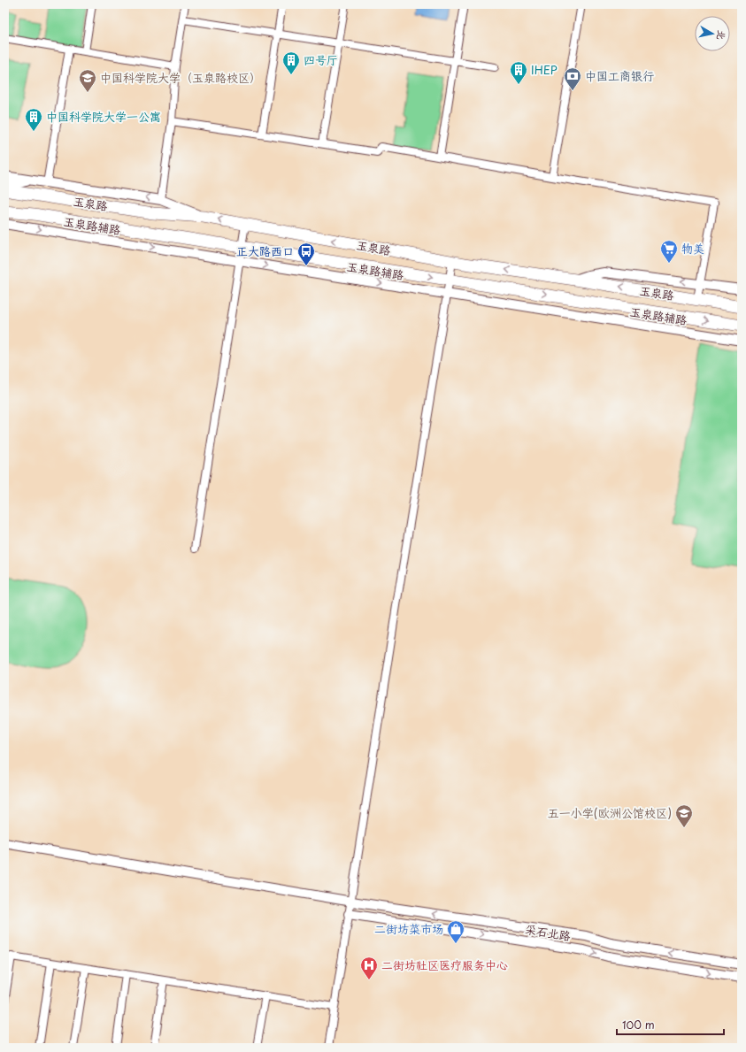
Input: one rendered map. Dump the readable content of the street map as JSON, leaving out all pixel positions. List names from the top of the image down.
{
  "streets": {
    "main road": ["玉泉路"],
    "street": ["玉泉路辅路", "采石北路"]
  },
  "places": {
    "building": ["四号厅", "IHEP", "中国科学院大学一公寓"],
    "bank": ["中国工商银行"],
    "school or university": ["中国科学院大学（玉泉路校区）", "五一小学(欧洲公馆校区)"],
    "supermarket": ["物美"],
    "bus stop": ["正大路西口"],
    "shop": ["二街坊菜市场"],
    "hospital": ["二街坊社区医疗服务中心"]
  },
  "scale_bar": "100 m",
  "north": "right"
}
